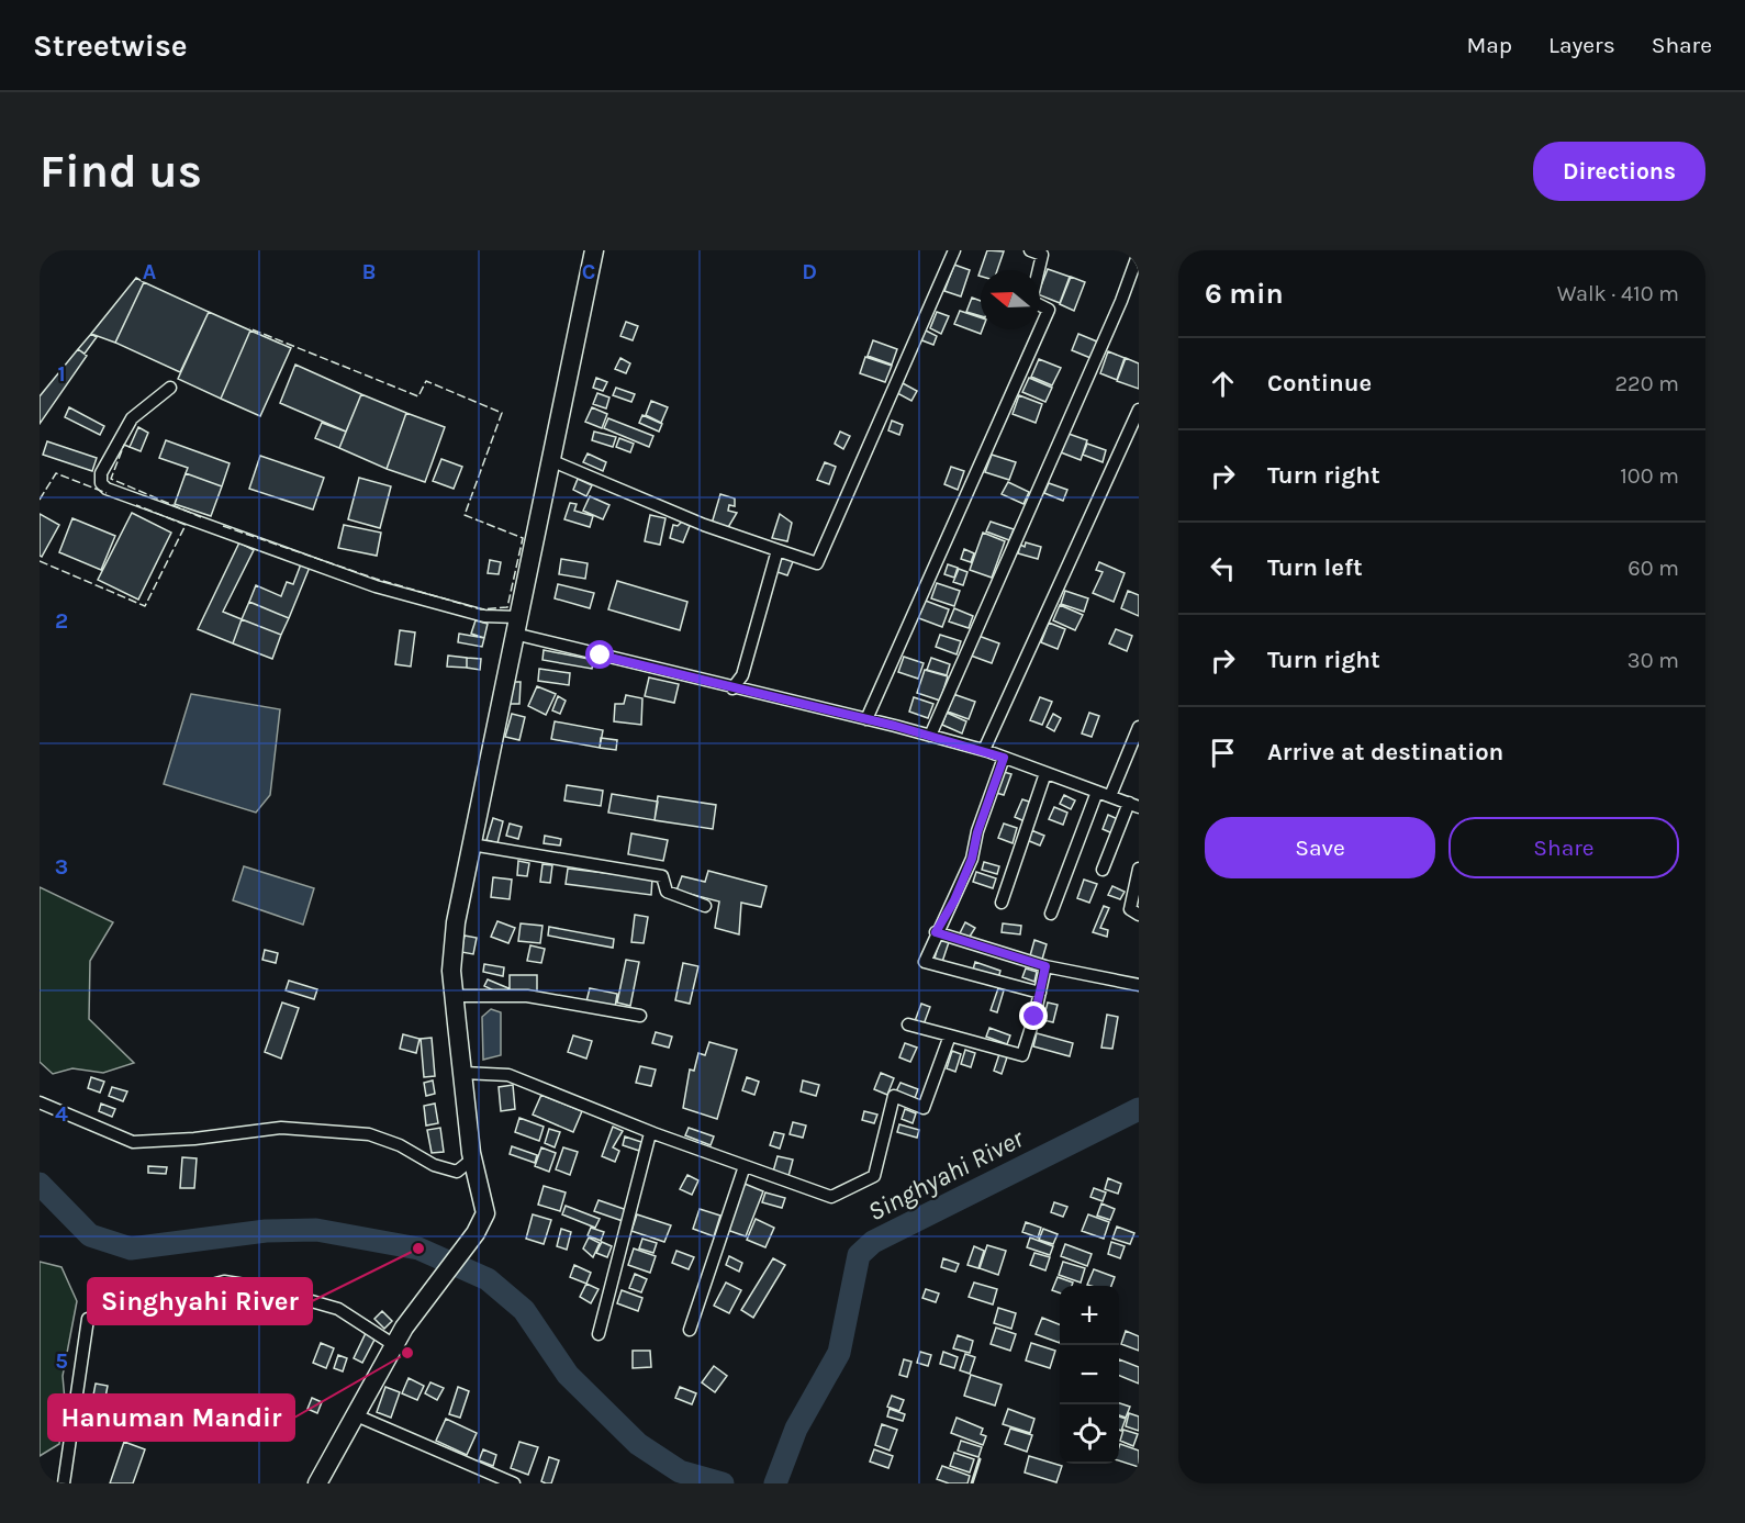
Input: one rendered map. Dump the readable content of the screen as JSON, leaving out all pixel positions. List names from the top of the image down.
{
  "water": ["Singhyahi River"],
  "places": ["Singhyahi River", "Hanuman Mandir"],
  "north": "left",
  "page": {
    "header": "Streetwise",
    "nav": ["Map", "Layers", "Share"],
    "buttons": [
      "Directions",
      ["Save", "Share"]
    ],
    "title": "Find us",
    "heading": ["6 min", "Walk · 410 m"],
    "list": [
      ["Continue", "220 m"],
      ["Turn right", "100 m"],
      ["Turn left", "60 m"],
      ["Turn right", "30 m"],
      "Arrive at destination"
    ],
    "map_buttons": ["+", "−"]
  },
  "grid": {
    "columns": [
      "A",
      "B",
      "C",
      "D"
    ],
    "rows": [
      "1",
      "2",
      "3",
      "4",
      "5"
    ]
  }
}
